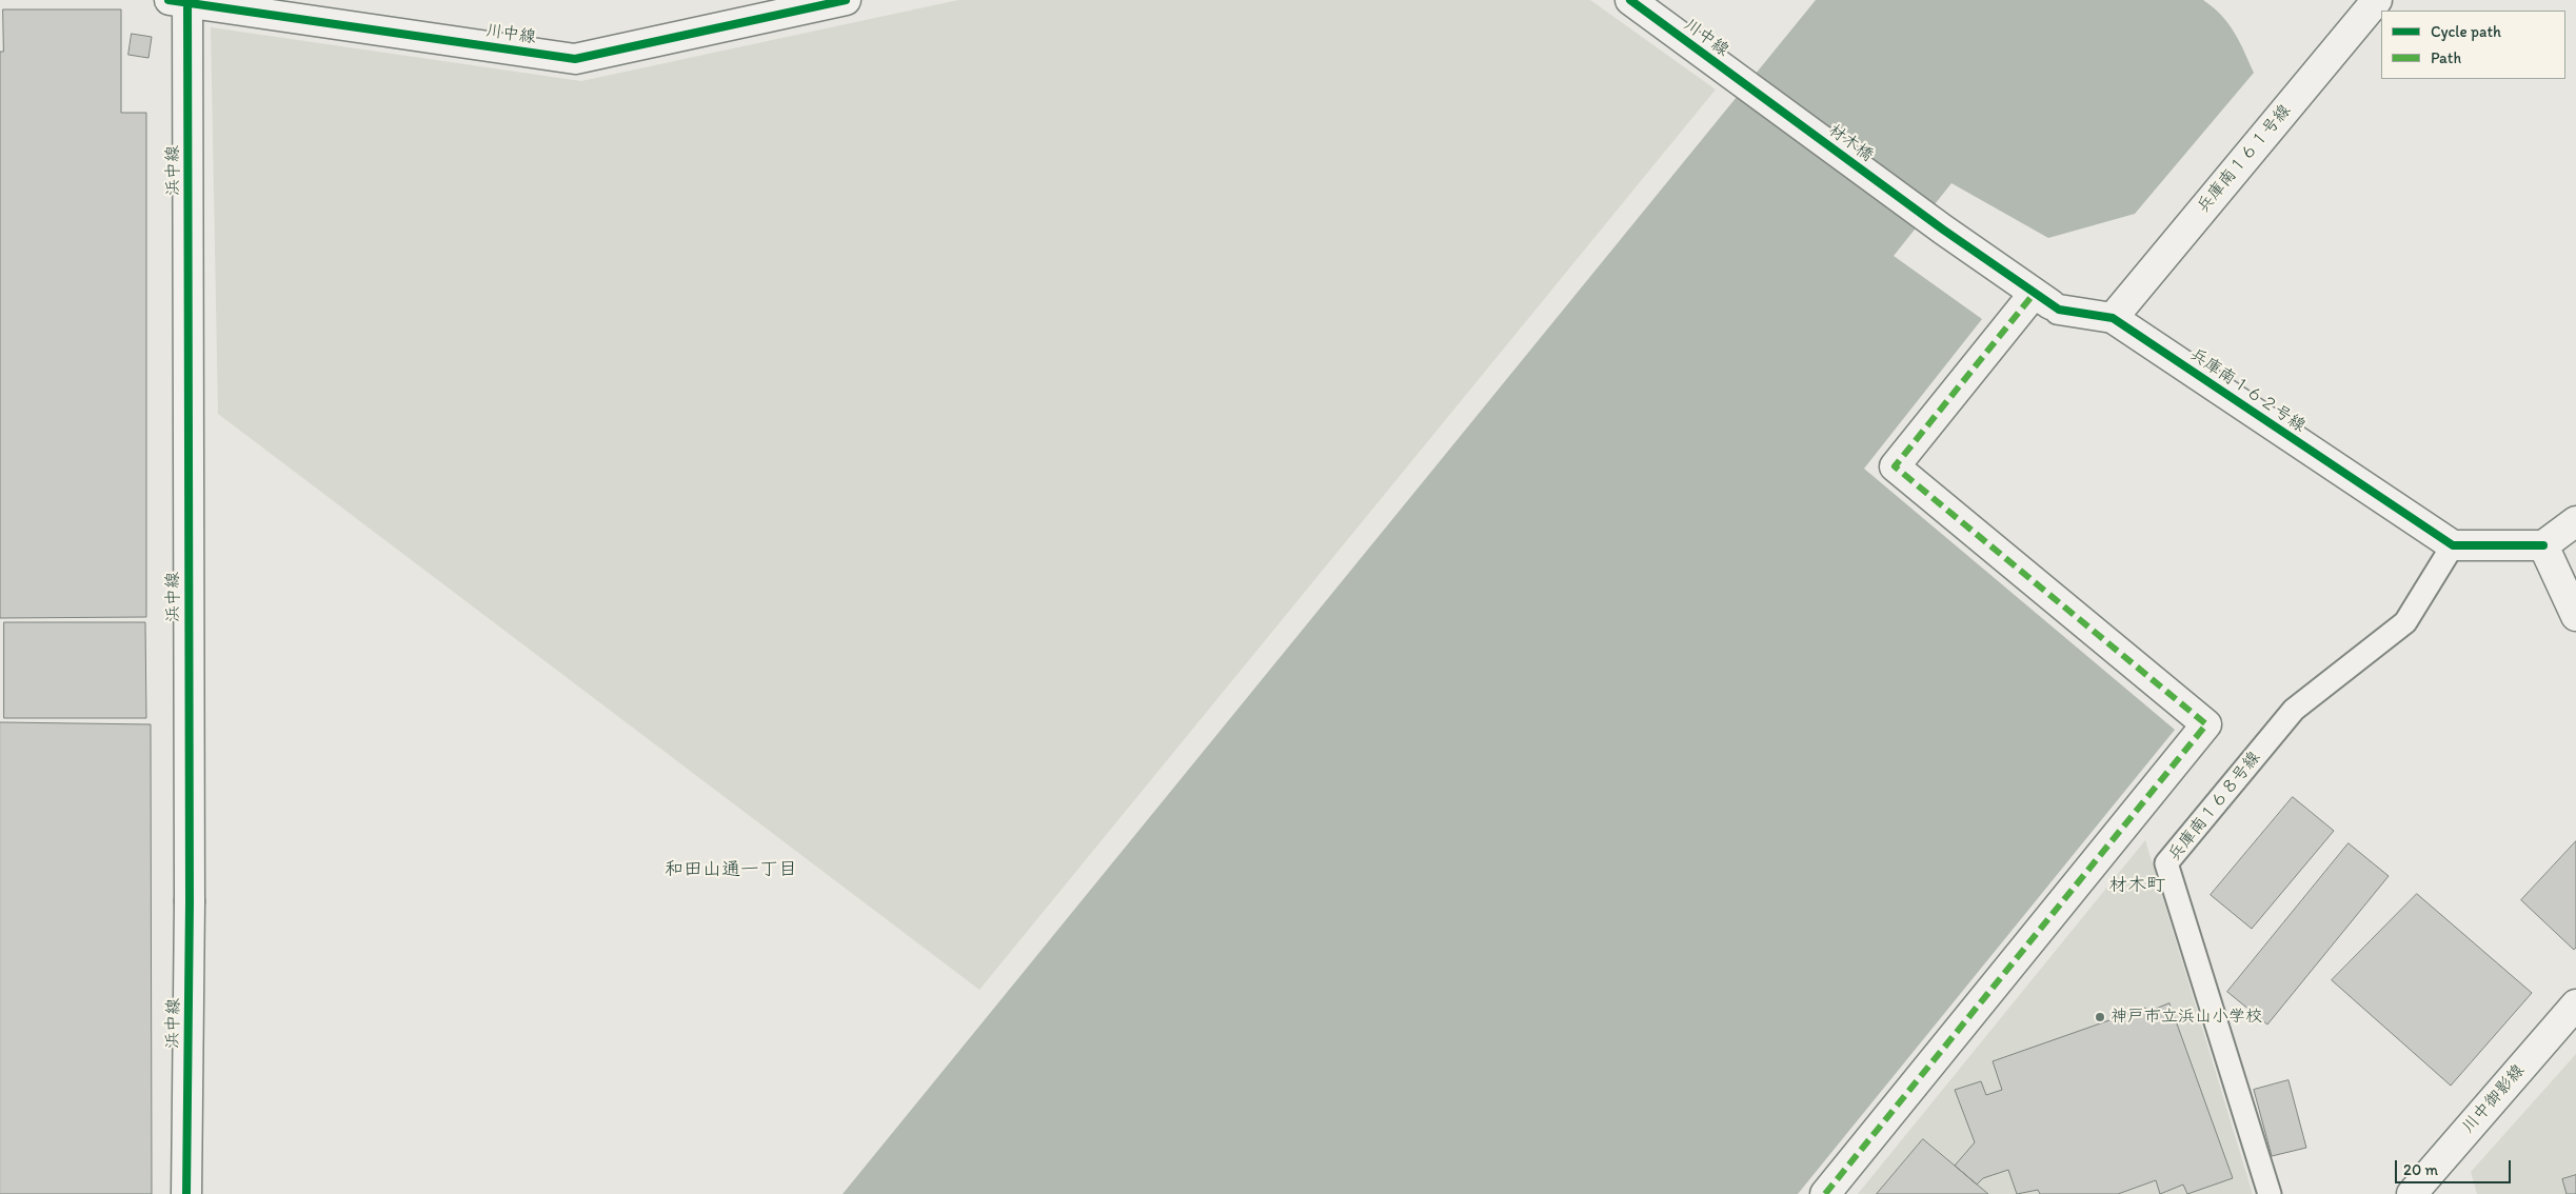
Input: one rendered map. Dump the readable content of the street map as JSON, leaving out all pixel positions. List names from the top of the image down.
{
  "streets": {
    "street": [
      "川中線",
      "材木橋",
      "兵庫南１６１号線",
      "浜中線",
      "兵庫南１６２号線",
      "川中御影線"
    ],
    "lane": ["兵庫南１６８号線"]
  },
  "crossings": [
    ["川中線", "材木橋"],
    ["川中線", "浜中線"],
    ["材木橋", "兵庫南１６２号線"],
    ["兵庫南１６１号線", "兵庫南１６２号線"],
    ["兵庫南１６２号線", "兵庫南１６８号線"]
  ],
  "districts": ["和田山通一丁目", "材木町"],
  "places": ["神戸市立浜山小学校"],
  "legend": ["Cycle path", "Path"],
  "scale_bar": "20 m"
}
